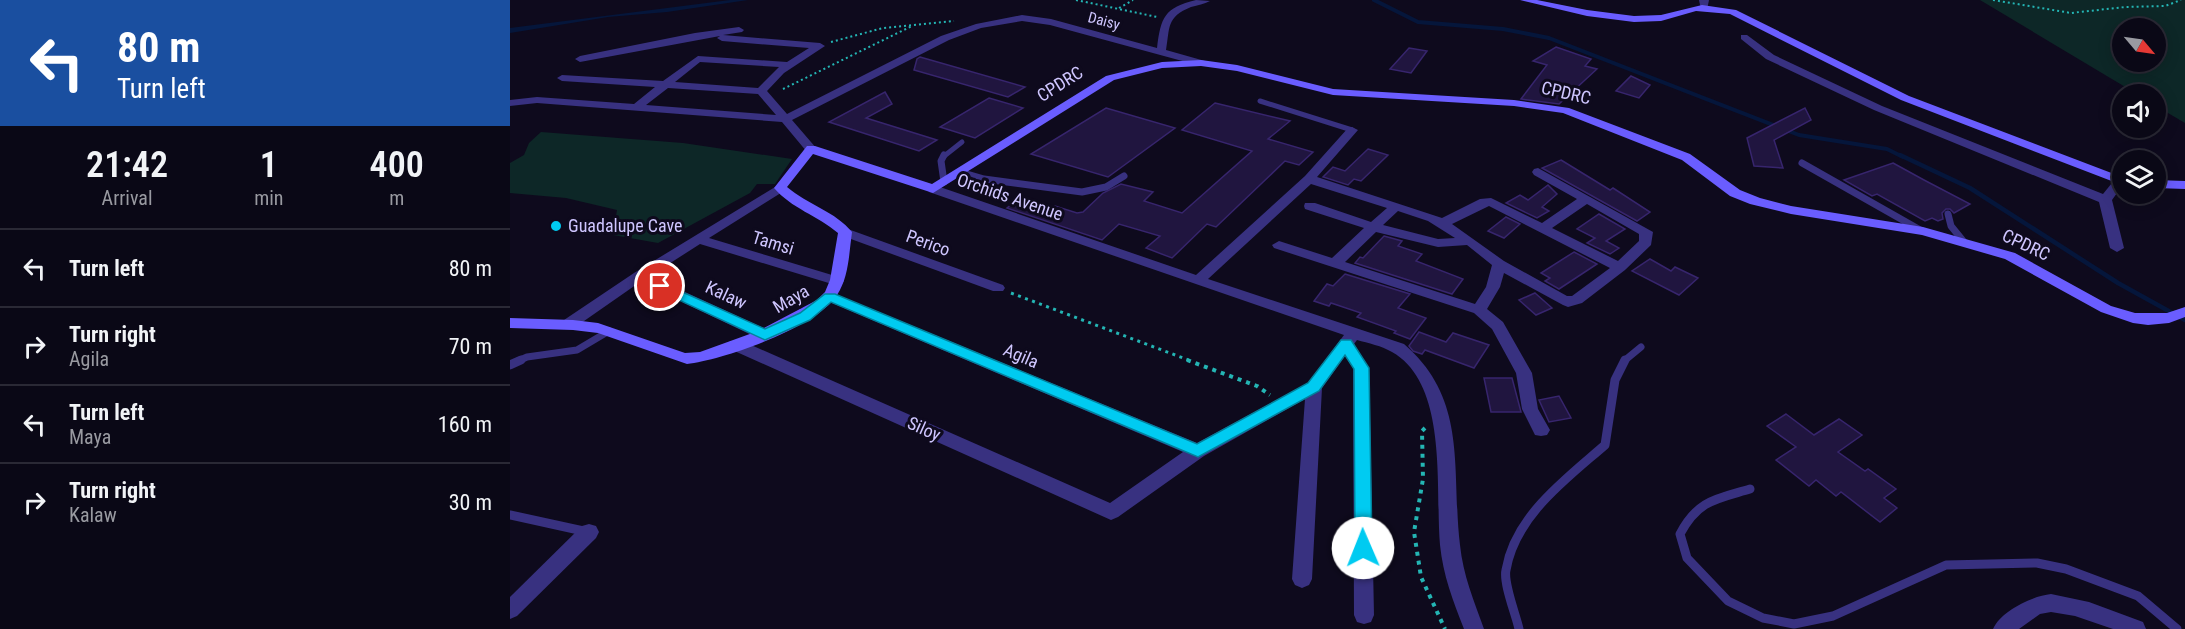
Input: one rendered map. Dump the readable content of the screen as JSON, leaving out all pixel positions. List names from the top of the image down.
{
  "streets": {
    "street": [
      "Daisy",
      "CPDRC",
      "Orchids Avenue",
      "Tamsi",
      "Perico",
      "Kalaw",
      "Maya",
      "Agila",
      "Siloy"
    ]
  },
  "crossings": [
    ["Daisy", "CPDRC"],
    ["CPDRC", "Orchids Avenue"],
    ["Tamsi", "Maya"],
    ["Tamsi", "Agila"],
    ["Kalaw", "Maya"],
    ["Maya", "Agila"],
    ["Maya", "Siloy"],
    ["Agila", "Siloy"]
  ],
  "places": ["Guadalupe Cave"],
  "north": "bottom right",
  "page": {
    "turn": ["80 m", "Turn left"],
    "eta": [
      "21:42",
      "Arrival",
      "1",
      "min",
      "400",
      "m"
    ],
    "list": [
      {
        "name": "Turn left",
        "value": "80 m"
      },
      {
        "name": "Turn right",
        "note": "Agila",
        "value": "70 m"
      },
      {
        "name": "Turn left",
        "note": "Maya",
        "value": "160 m"
      },
      {
        "name": "Turn right",
        "note": "Kalaw",
        "value": "30 m"
      }
    ]
  }
}
